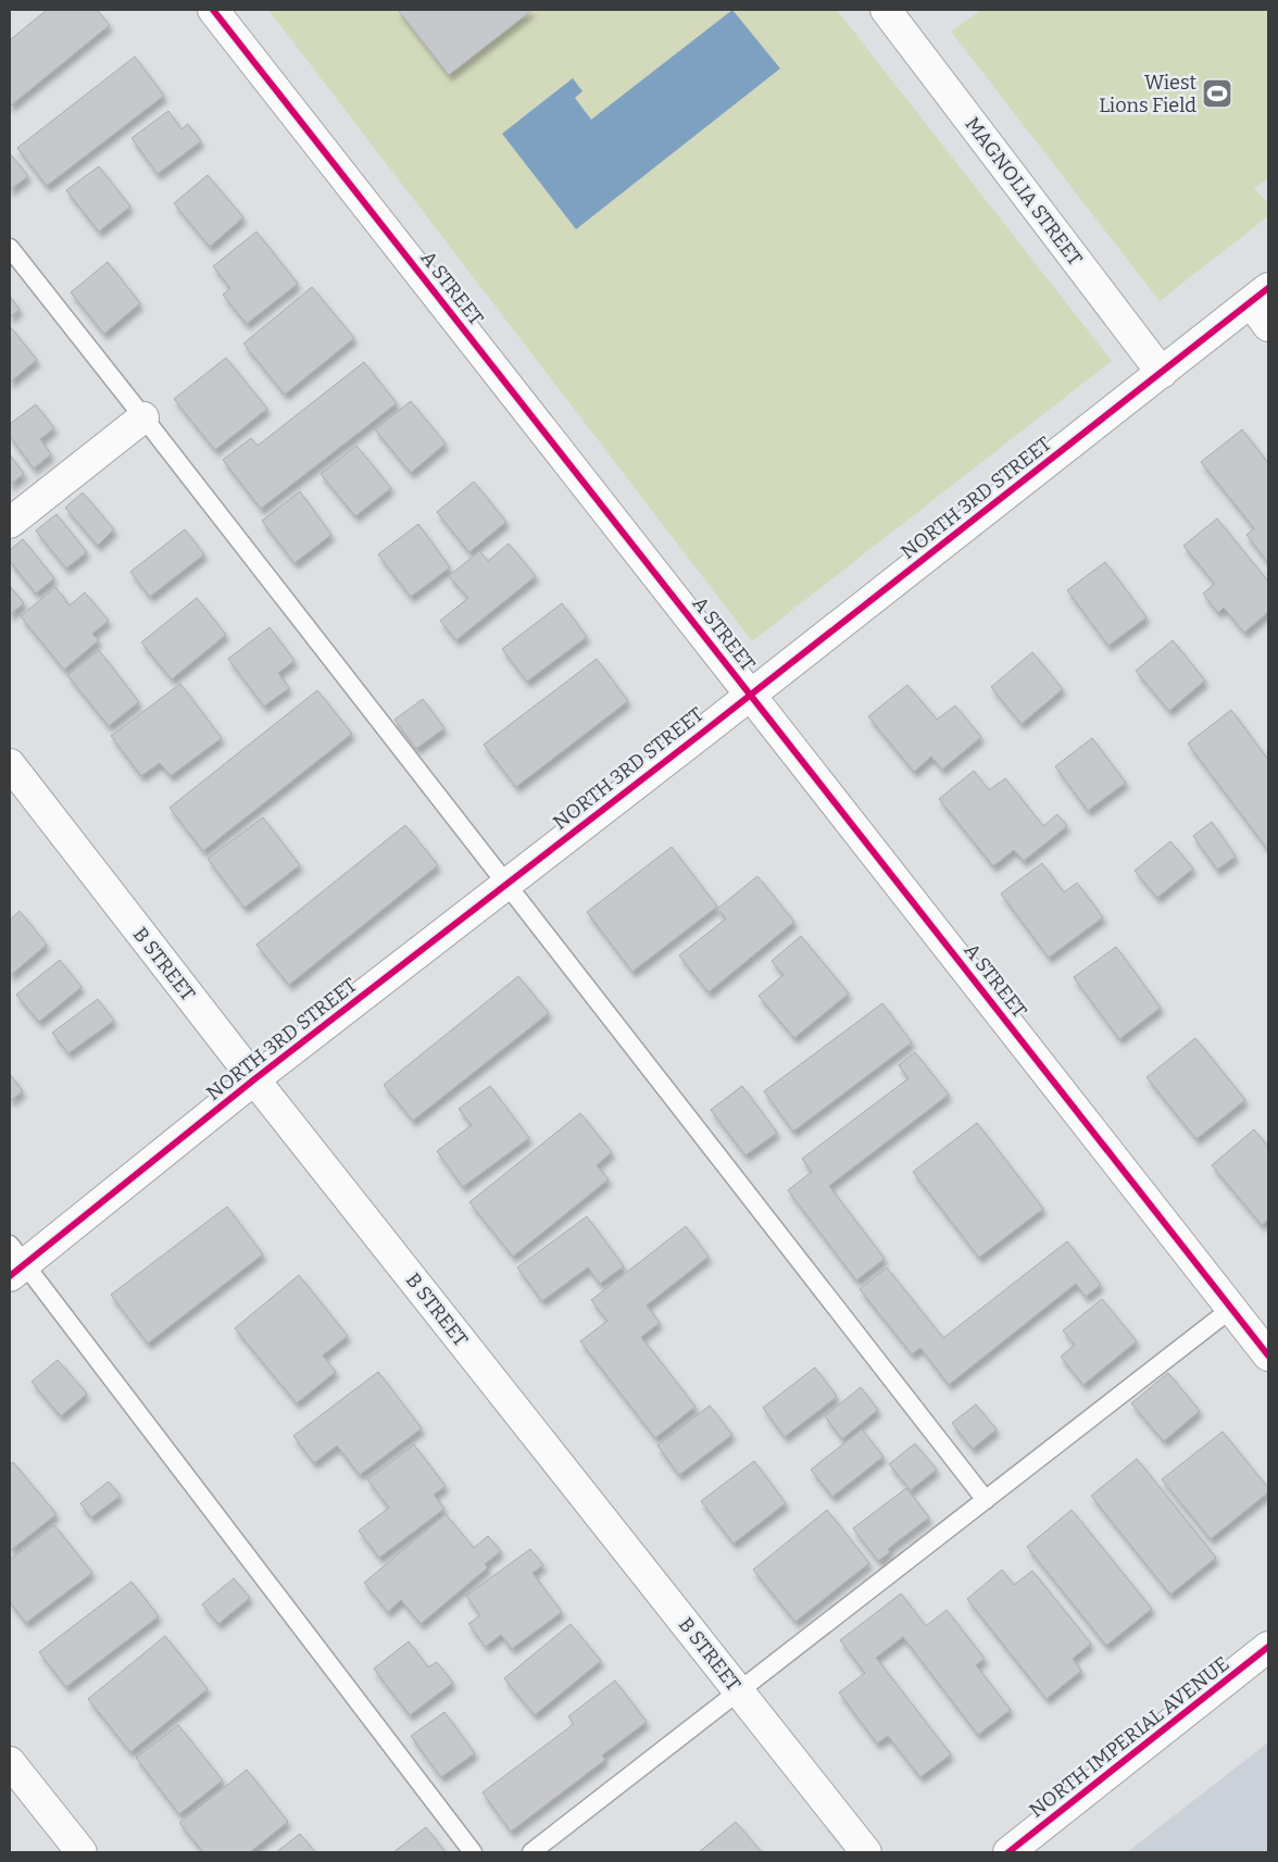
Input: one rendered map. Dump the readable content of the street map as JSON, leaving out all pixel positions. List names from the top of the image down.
{
  "streets": {
    "street": [
      "MAGNOLIA STREET",
      "A STREET",
      "NORTH 3RD STREET",
      "B STREET",
      "NORTH IMPERIAL AVENUE"
    ]
  },
  "crossings": [
    ["MAGNOLIA STREET", "NORTH 3RD STREET"],
    ["A STREET", "NORTH 3RD STREET"],
    ["NORTH 3RD STREET", "B STREET"]
  ],
  "places": {
    "sports": ["Wiest Lions Field"]
  }
}
